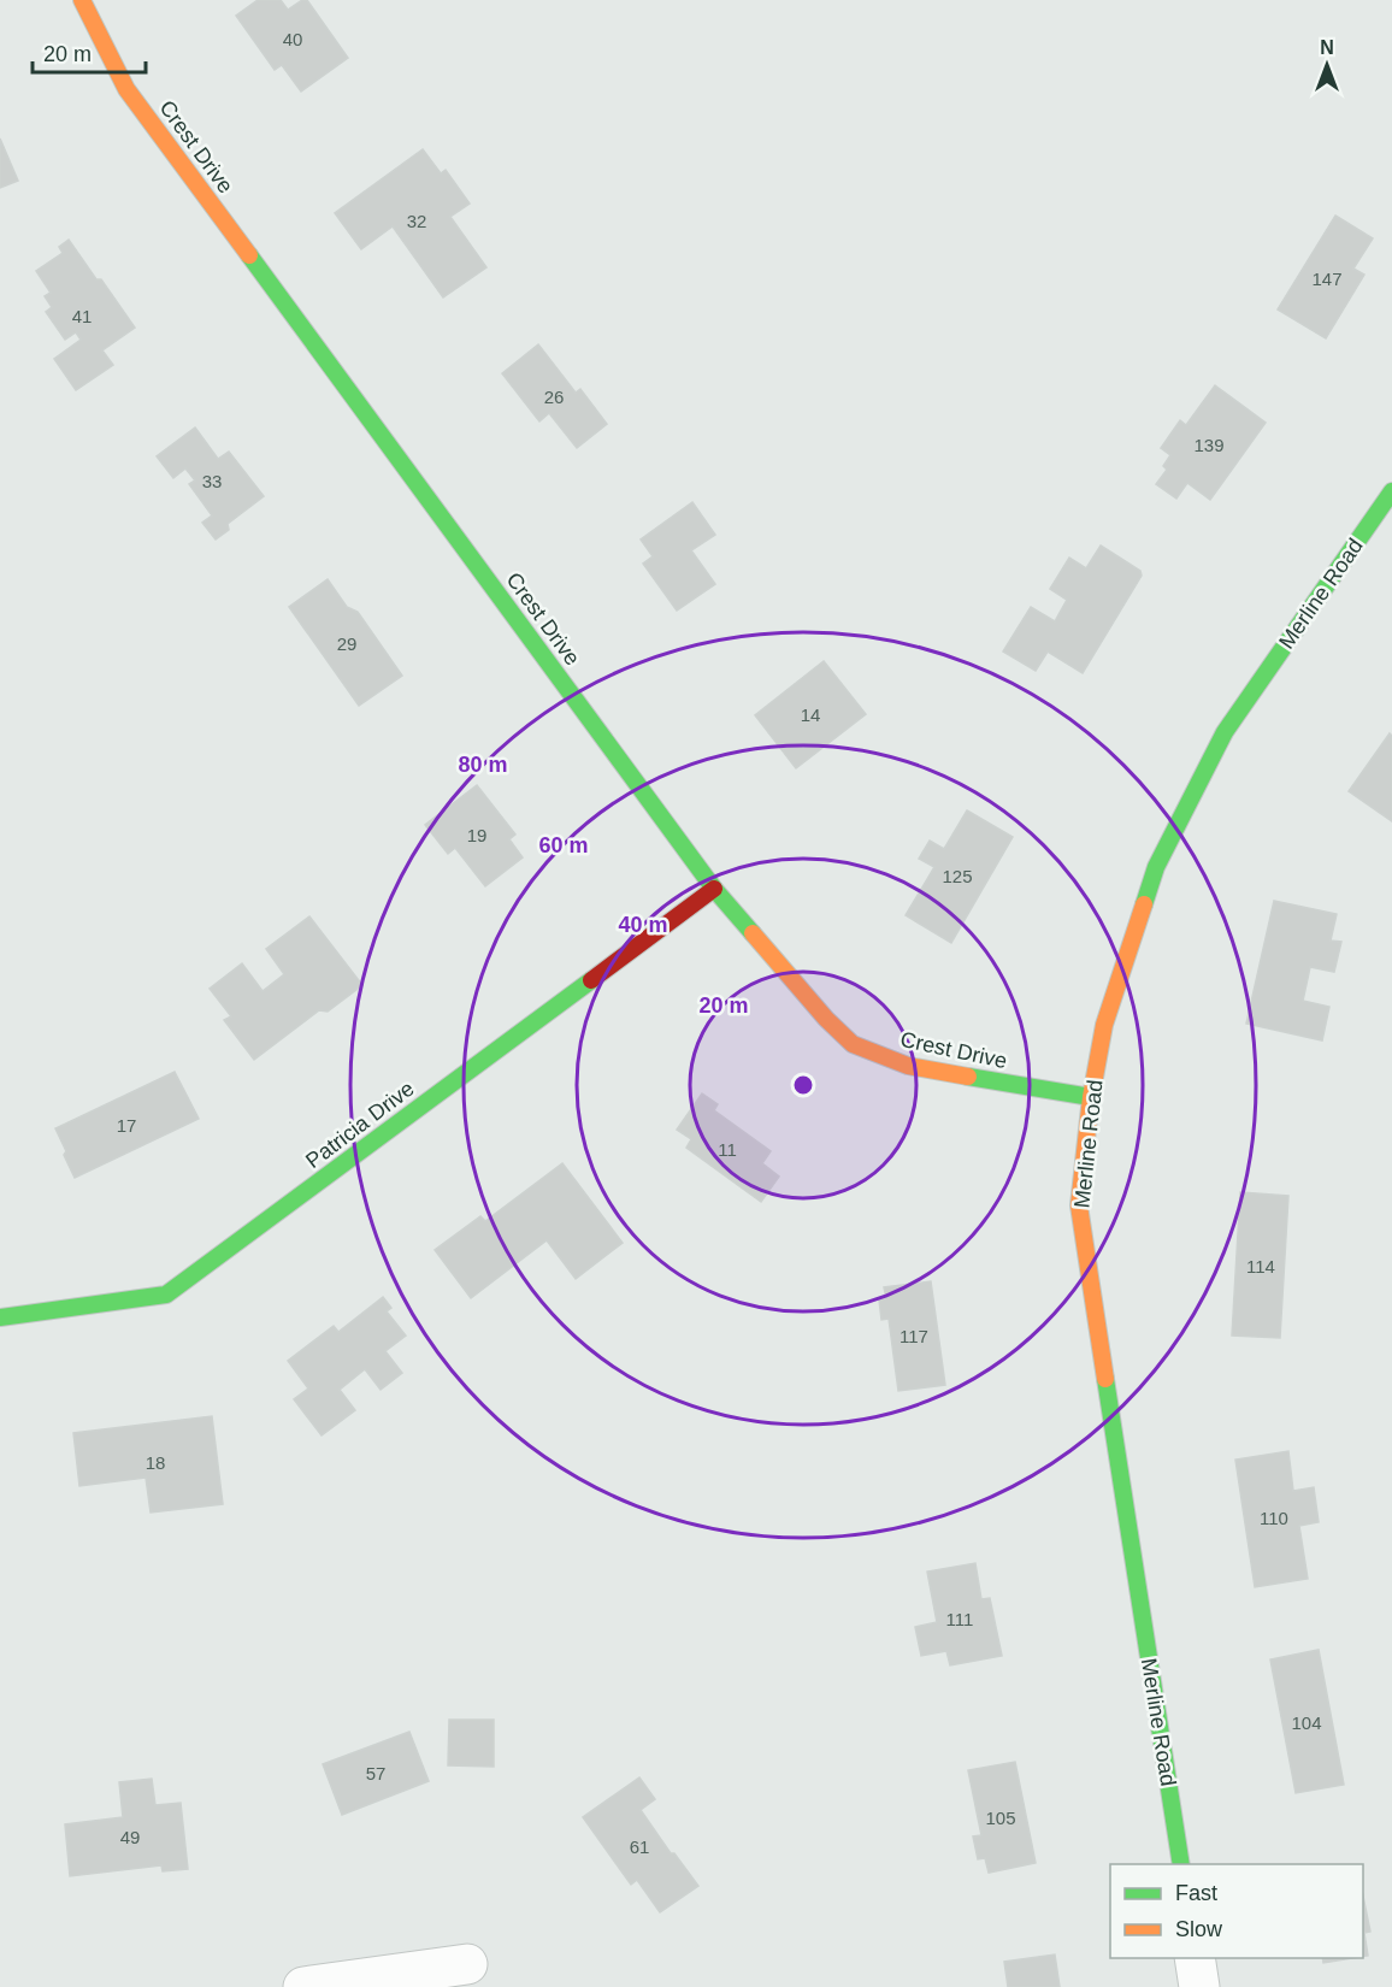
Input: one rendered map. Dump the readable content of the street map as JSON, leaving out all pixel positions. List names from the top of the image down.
{
  "streets": {
    "street": ["Crest Drive", "Merline Road", "Patricia Drive"]
  },
  "crossings": [
    ["Crest Drive", "Merline Road"],
    ["Crest Drive", "Patricia Drive"]
  ],
  "house_numbers": [
    "40",
    "32",
    "147",
    "41",
    "26",
    "139",
    "33",
    "29",
    "14",
    "19",
    "125",
    "17",
    "11",
    "114",
    "117",
    "18",
    "110",
    "111",
    "104",
    "57",
    "105",
    "49",
    "61"
  ],
  "legend": ["Fast", "Slow"],
  "scale_bar": "20 m",
  "north": "top",
  "rings": [
    "80 m",
    "60 m",
    "40 m",
    "20 m"
  ]
}
